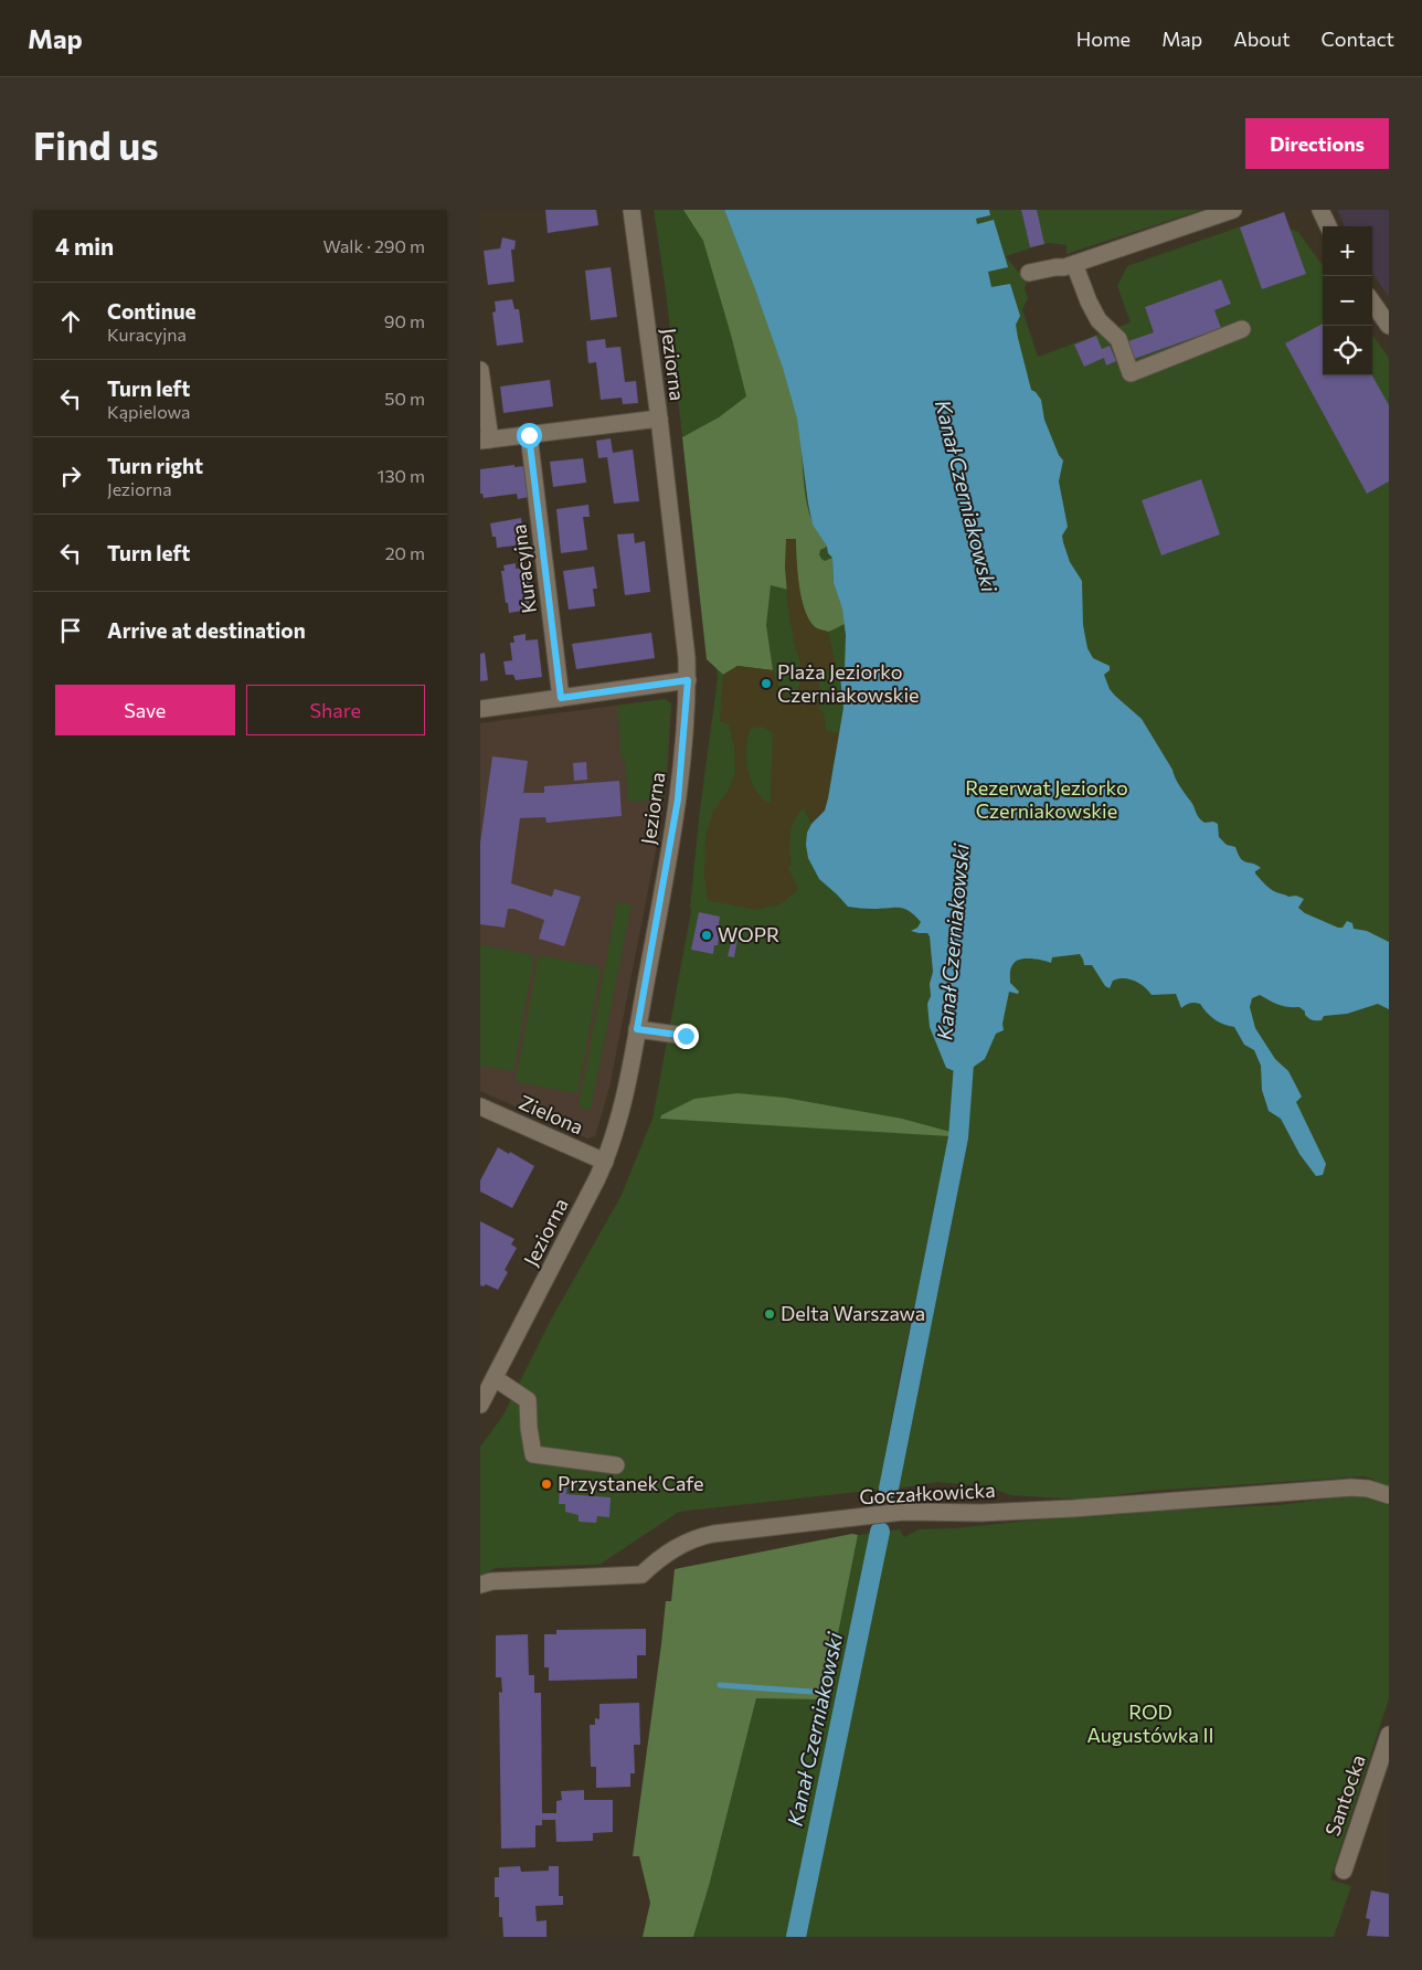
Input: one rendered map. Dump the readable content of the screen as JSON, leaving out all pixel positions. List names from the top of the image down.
{
  "streets": {
    "street": [
      "Jeziorna",
      "Kuracyjna",
      "Zielona",
      "Goczałkowicka",
      "Santocka"
    ]
  },
  "crossings": [
    ["Jeziorna", "Zielona"]
  ],
  "water": ["Kanał Czerniakowski"],
  "parks": ["Rezerwat Jeziorko Czerniakowskie", "ROD Augustówka II"],
  "places": [
    "Plaża Jeziorko Czerniakowskie",
    "WOPR",
    "Delta Warszawa",
    "Przystanek Cafe"
  ],
  "page": {
    "header": "Map",
    "nav": [
      "Home",
      "Map",
      "About",
      "Contact"
    ],
    "buttons": [
      "Directions",
      ["Save", "Share"]
    ],
    "title": "Find us",
    "heading": ["4 min", "Walk · 290 m"],
    "map_buttons": ["+", "−"],
    "list": [
      ["Continue", "Kuracyjna", "90 m"],
      ["Turn left", "Kąpielowa", "50 m"],
      ["Turn right", "Jeziorna", "130 m"],
      ["Turn left", "20 m"],
      "Arrive at destination"
    ]
  }
}
